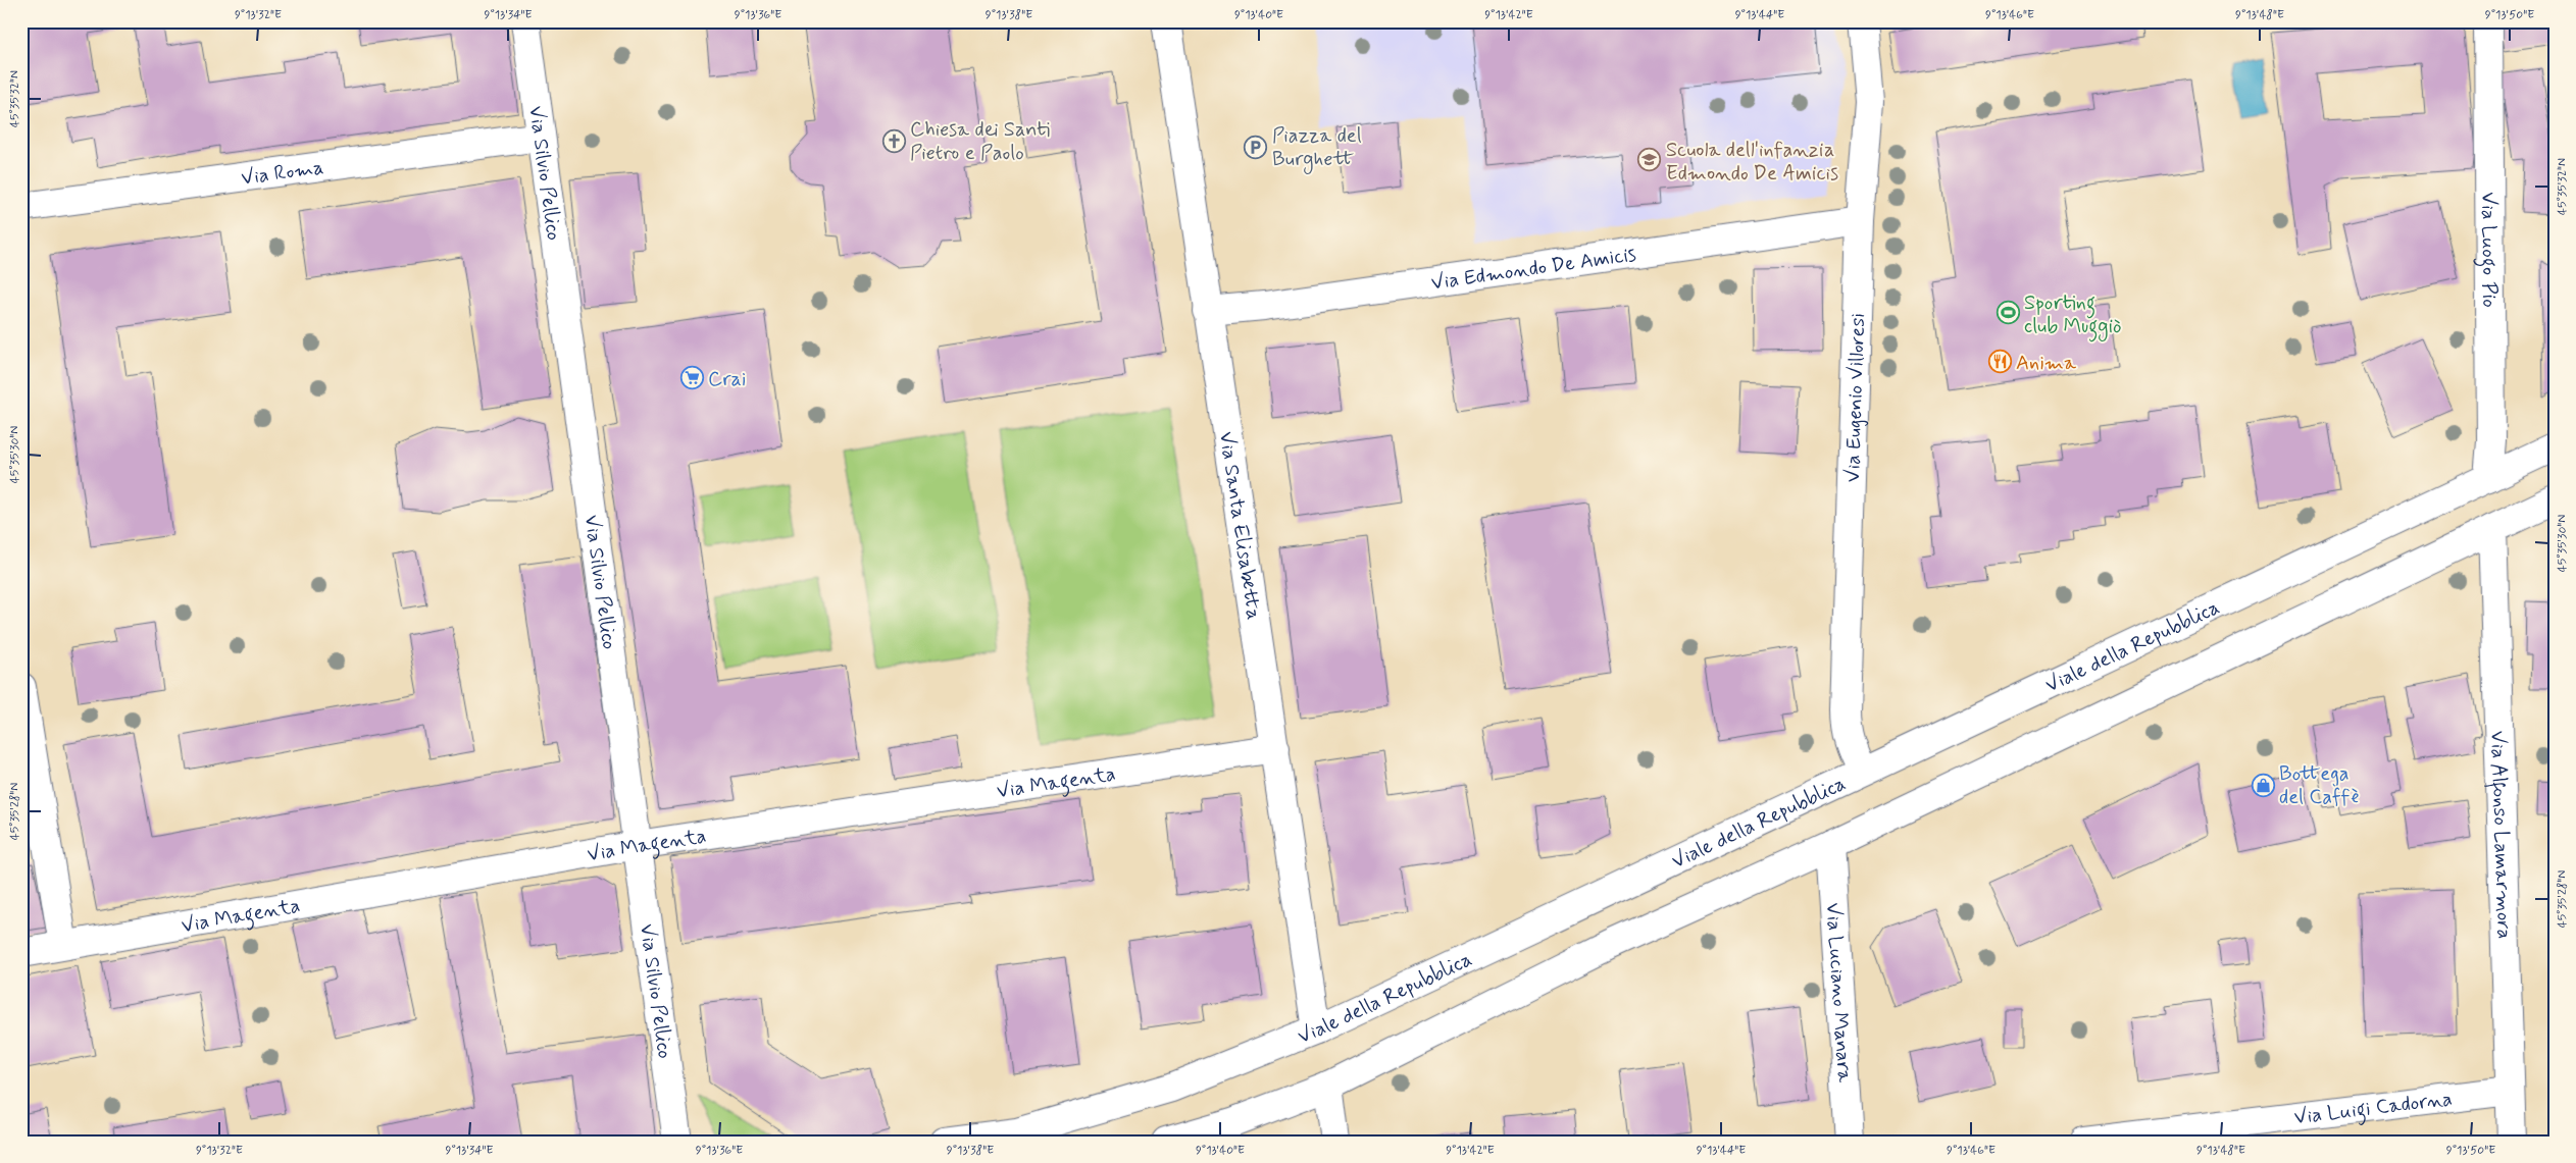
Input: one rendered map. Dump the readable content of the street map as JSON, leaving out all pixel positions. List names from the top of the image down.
{
  "streets": {
    "street": [
      "Via Roma",
      "Via Silvio Pellico",
      "Via Luogo Pio",
      "Via Edmondo De Amicis",
      "Via Eugenio Villoresi",
      "Via Santa Elisabetta",
      "Viale della Repubblica",
      "Via Magenta",
      "Via Alfonso Lamarmora",
      "Via Luciano Manara",
      "Via Luigi Cadorna"
    ]
  },
  "crossings": [
    ["Via Roma", "Via Silvio Pellico"],
    ["Via Silvio Pellico", "Via Magenta"],
    ["Via Luogo Pio", "Viale della Repubblica"],
    ["Via Edmondo De Amicis", "Via Eugenio Villoresi"],
    ["Via Edmondo De Amicis", "Via Santa Elisabetta"],
    ["Via Eugenio Villoresi", "Viale della Repubblica"],
    ["Via Santa Elisabetta", "Viale della Repubblica"],
    ["Via Santa Elisabetta", "Via Magenta"],
    ["Via Alfonso Lamarmora", "Via Luigi Cadorna"]
  ],
  "places": {
    "church": ["Chiesa dei Santi Pietro e Paolo"],
    "parking": ["Piazza del Burghett"],
    "school or university": ["Scuola dell'infanzia Edmondo De Amicis"],
    "sports": ["Sporting club Muggiò"],
    "restaurant": ["Anima"],
    "supermarket": ["Crai"],
    "shop": ["Bottega del Caffè"]
  },
  "coordinates": [
    "9°13'32\"E",
    "9°13'34\"E",
    "9°13'36\"E",
    "9°13'38\"E",
    "9°13'40\"E",
    "9°13'42\"E",
    "9°13'44\"E",
    "9°13'46\"E",
    "9°13'48\"E",
    "9°13'50\"E",
    "45°35'32\"N",
    "45°35'30\"N",
    "45°35'28\"N"
  ]
}
